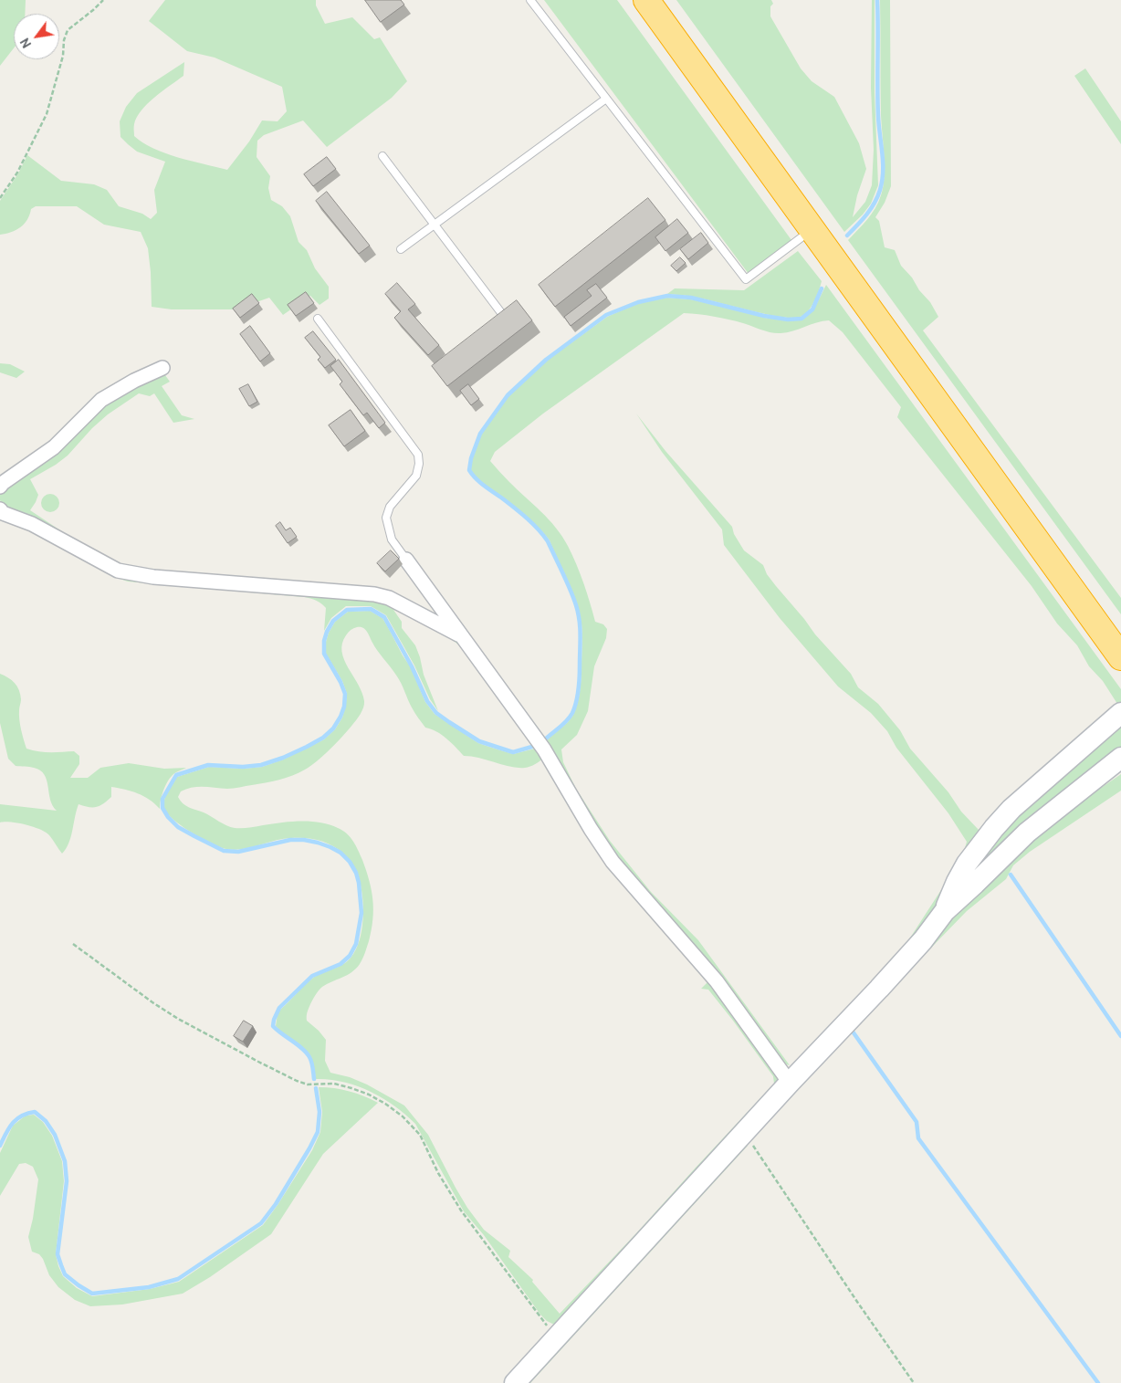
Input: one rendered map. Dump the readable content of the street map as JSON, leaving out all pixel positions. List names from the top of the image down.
{
  "north": "bottom left"
}
